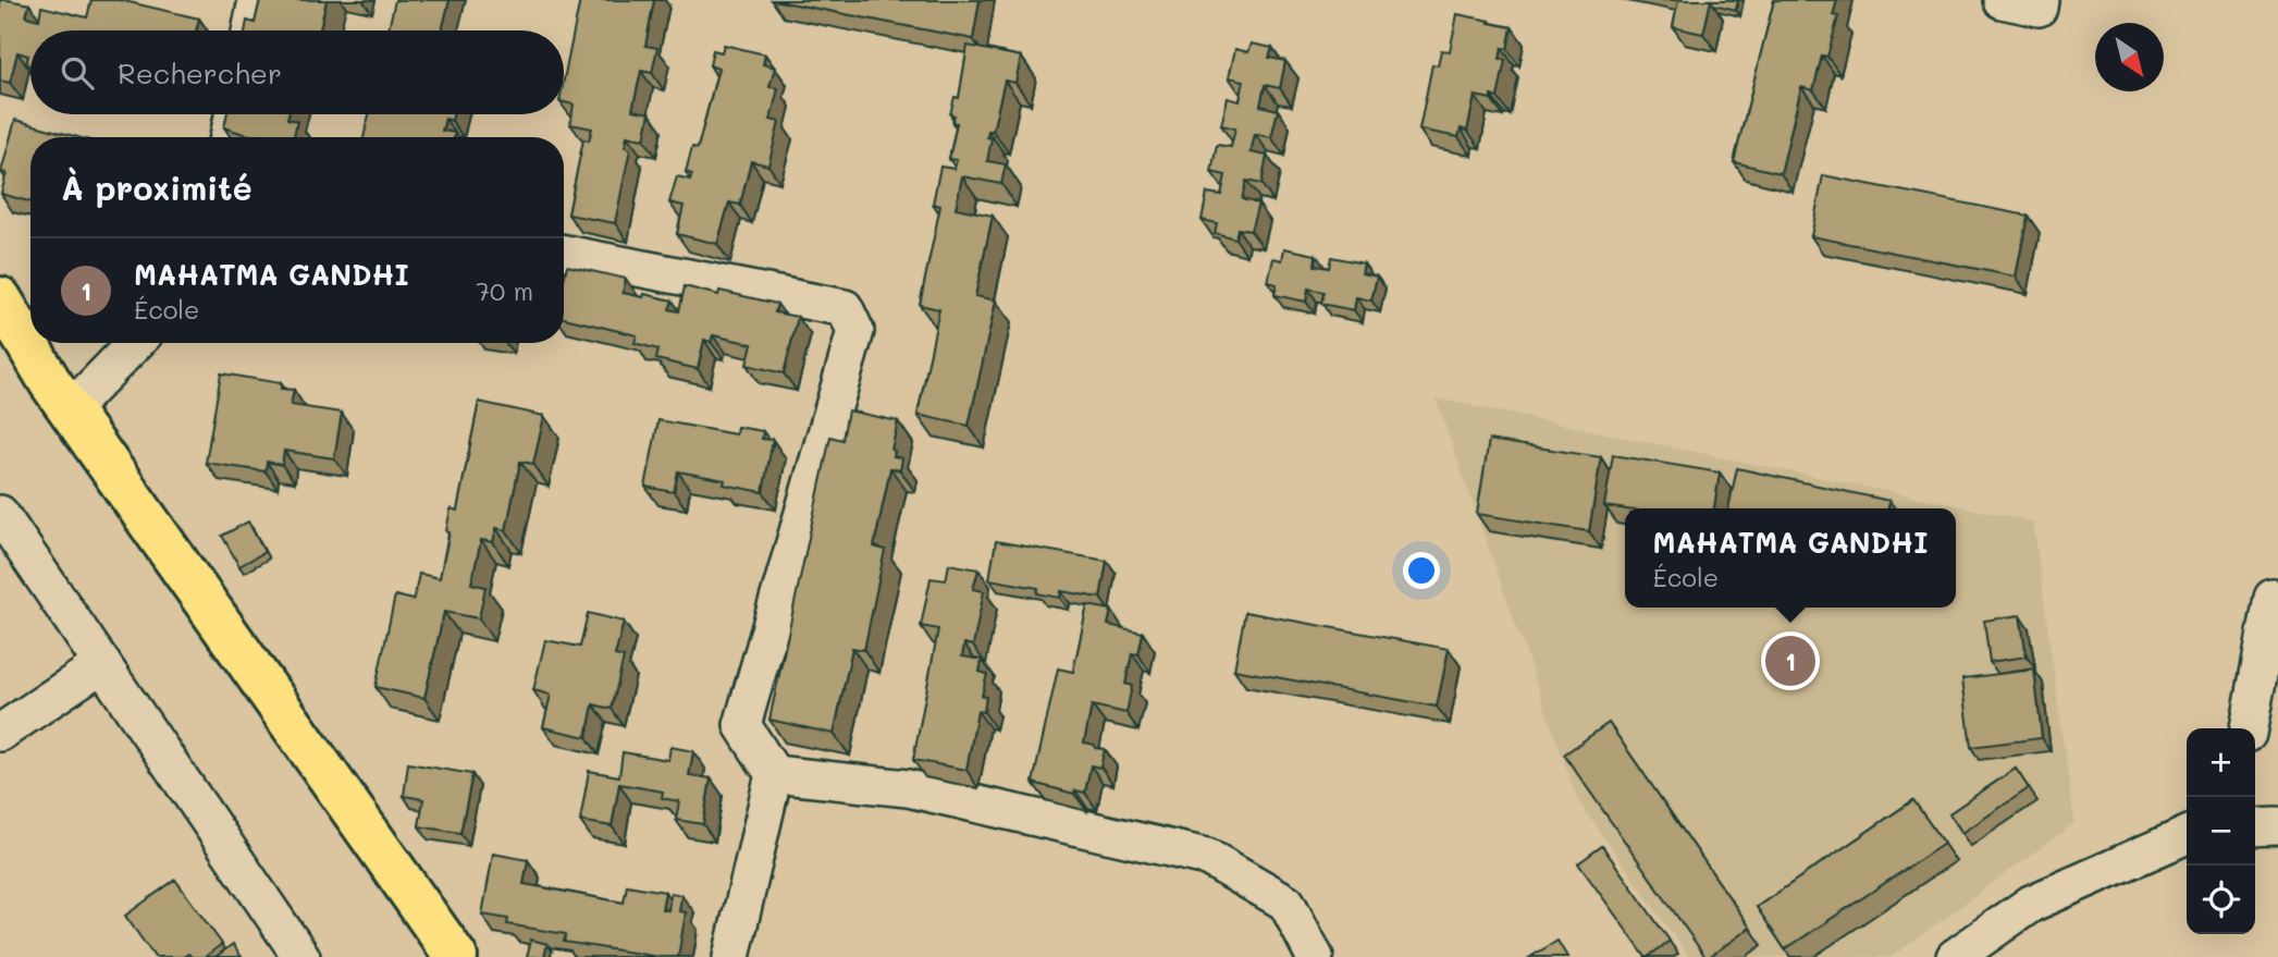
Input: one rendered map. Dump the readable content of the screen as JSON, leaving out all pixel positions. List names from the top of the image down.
{
  "north": "bottom right",
  "page": {
    "search": "Rechercher",
    "heading": "À proximité",
    "list": [
      {
        "mark": "1",
        "name": "MAHATMA GANDHI",
        "note": "École",
        "value": "70 m"
      }
    ],
    "popup": ["MAHATMA GANDHI", "École"],
    "pins": "1",
    "map_buttons": ["+", "−"]
  }
}
